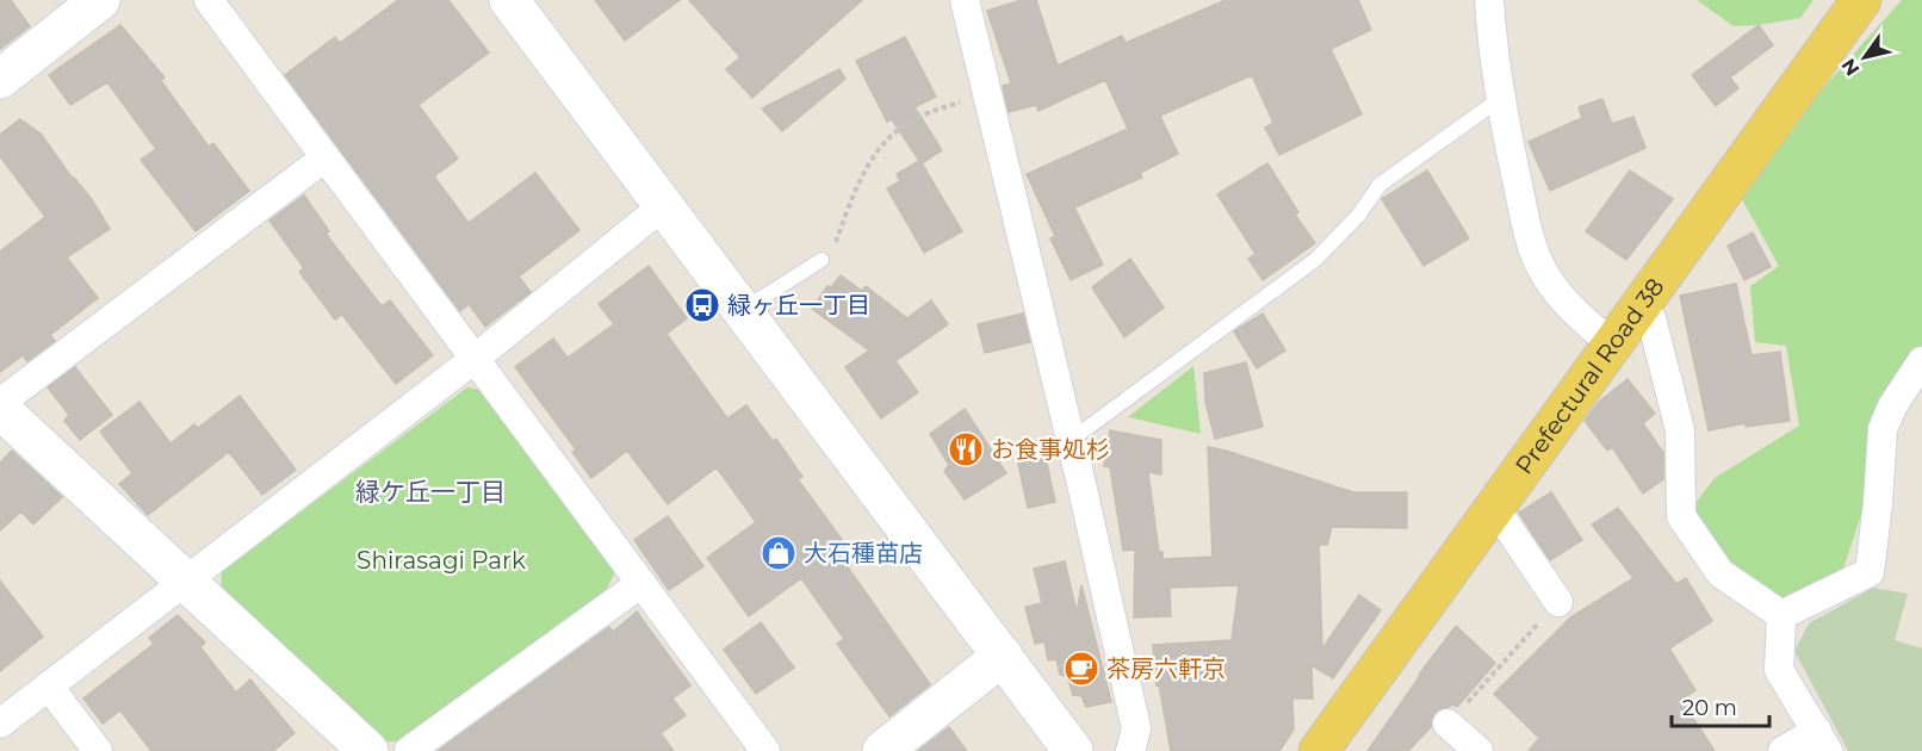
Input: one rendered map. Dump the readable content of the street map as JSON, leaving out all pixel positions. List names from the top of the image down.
{
  "streets": {
    "main road": ["Prefectural Road 38"]
  },
  "districts": ["緑ケ丘一丁目"],
  "parks": ["Shirasagi Park"],
  "places": {
    "bus stop": ["緑ヶ丘一丁目"],
    "restaurant": ["お食事処杉"],
    "shop": ["大石種苗店"],
    "cafe": ["茶房六軒京"]
  },
  "scale_bar": "20 m",
  "north": "bottom left"
}
